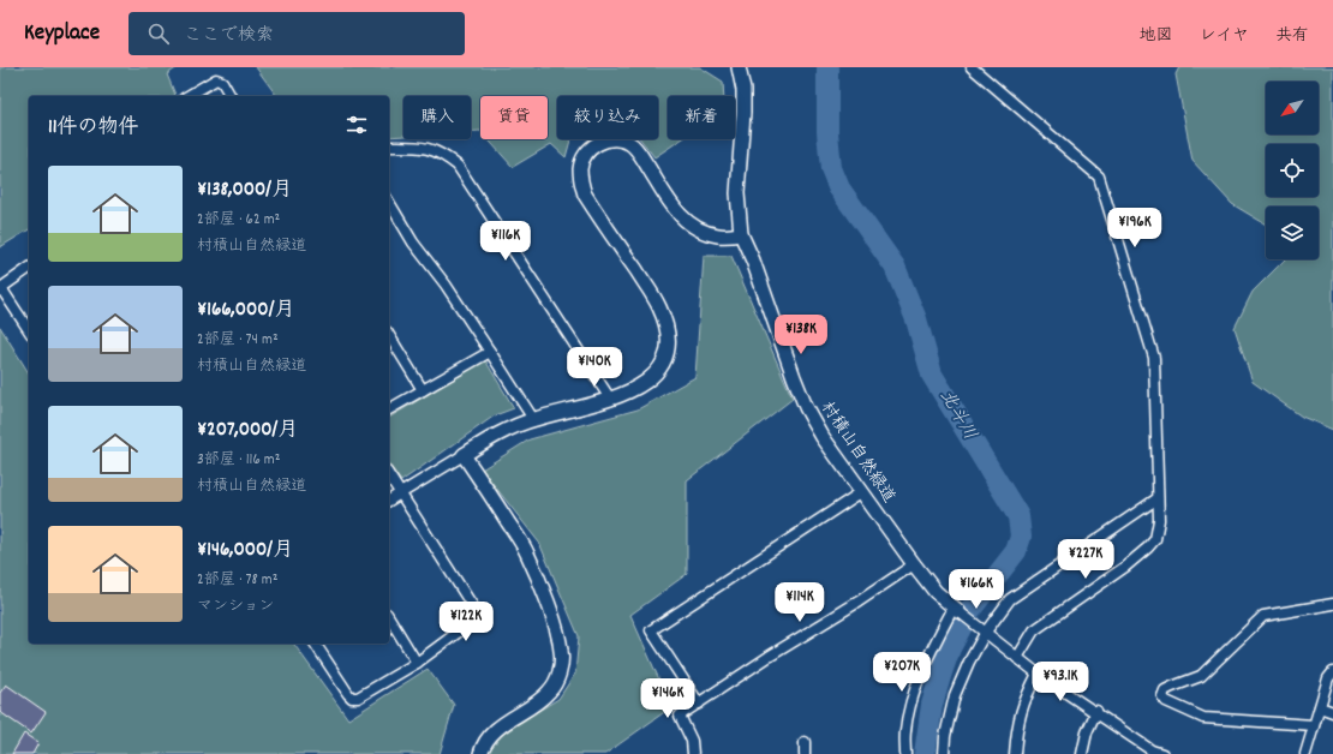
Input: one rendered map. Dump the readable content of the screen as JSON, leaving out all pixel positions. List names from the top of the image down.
{
  "streets": {
    "street": ["村積山自然緑道"]
  },
  "water": ["北斗川"],
  "north": "bottom left",
  "page": {
    "header": "Keyplace",
    "search": "ここで検索",
    "nav": ["地図", "レイヤ", "共有"],
    "chip": [
      "購入",
      "賃貸",
      "絞り込み",
      "新着"
    ],
    "heading": "11件の物件",
    "list": [
      {
        "name": "¥138,000/月",
        "note": "2部屋 · 62 m² · 村積山自然緑道"
      },
      {
        "name": "¥166,000/月",
        "note": "2部屋 · 74 m² · 村積山自然緑道"
      },
      {
        "name": "¥207,000/月",
        "note": "3部屋 · 116 m² · 村積山自然緑道"
      },
      {
        "name": "¥146,000/月",
        "note": "2部屋 · 78 m² · マンション"
      }
    ],
    "price": [
      "¥196K",
      "¥116K",
      "¥138K",
      "¥140K",
      "¥227K",
      "¥166K",
      "¥114K",
      "¥122K",
      "¥207K",
      "¥93.1K",
      "¥146K"
    ]
  }
}
